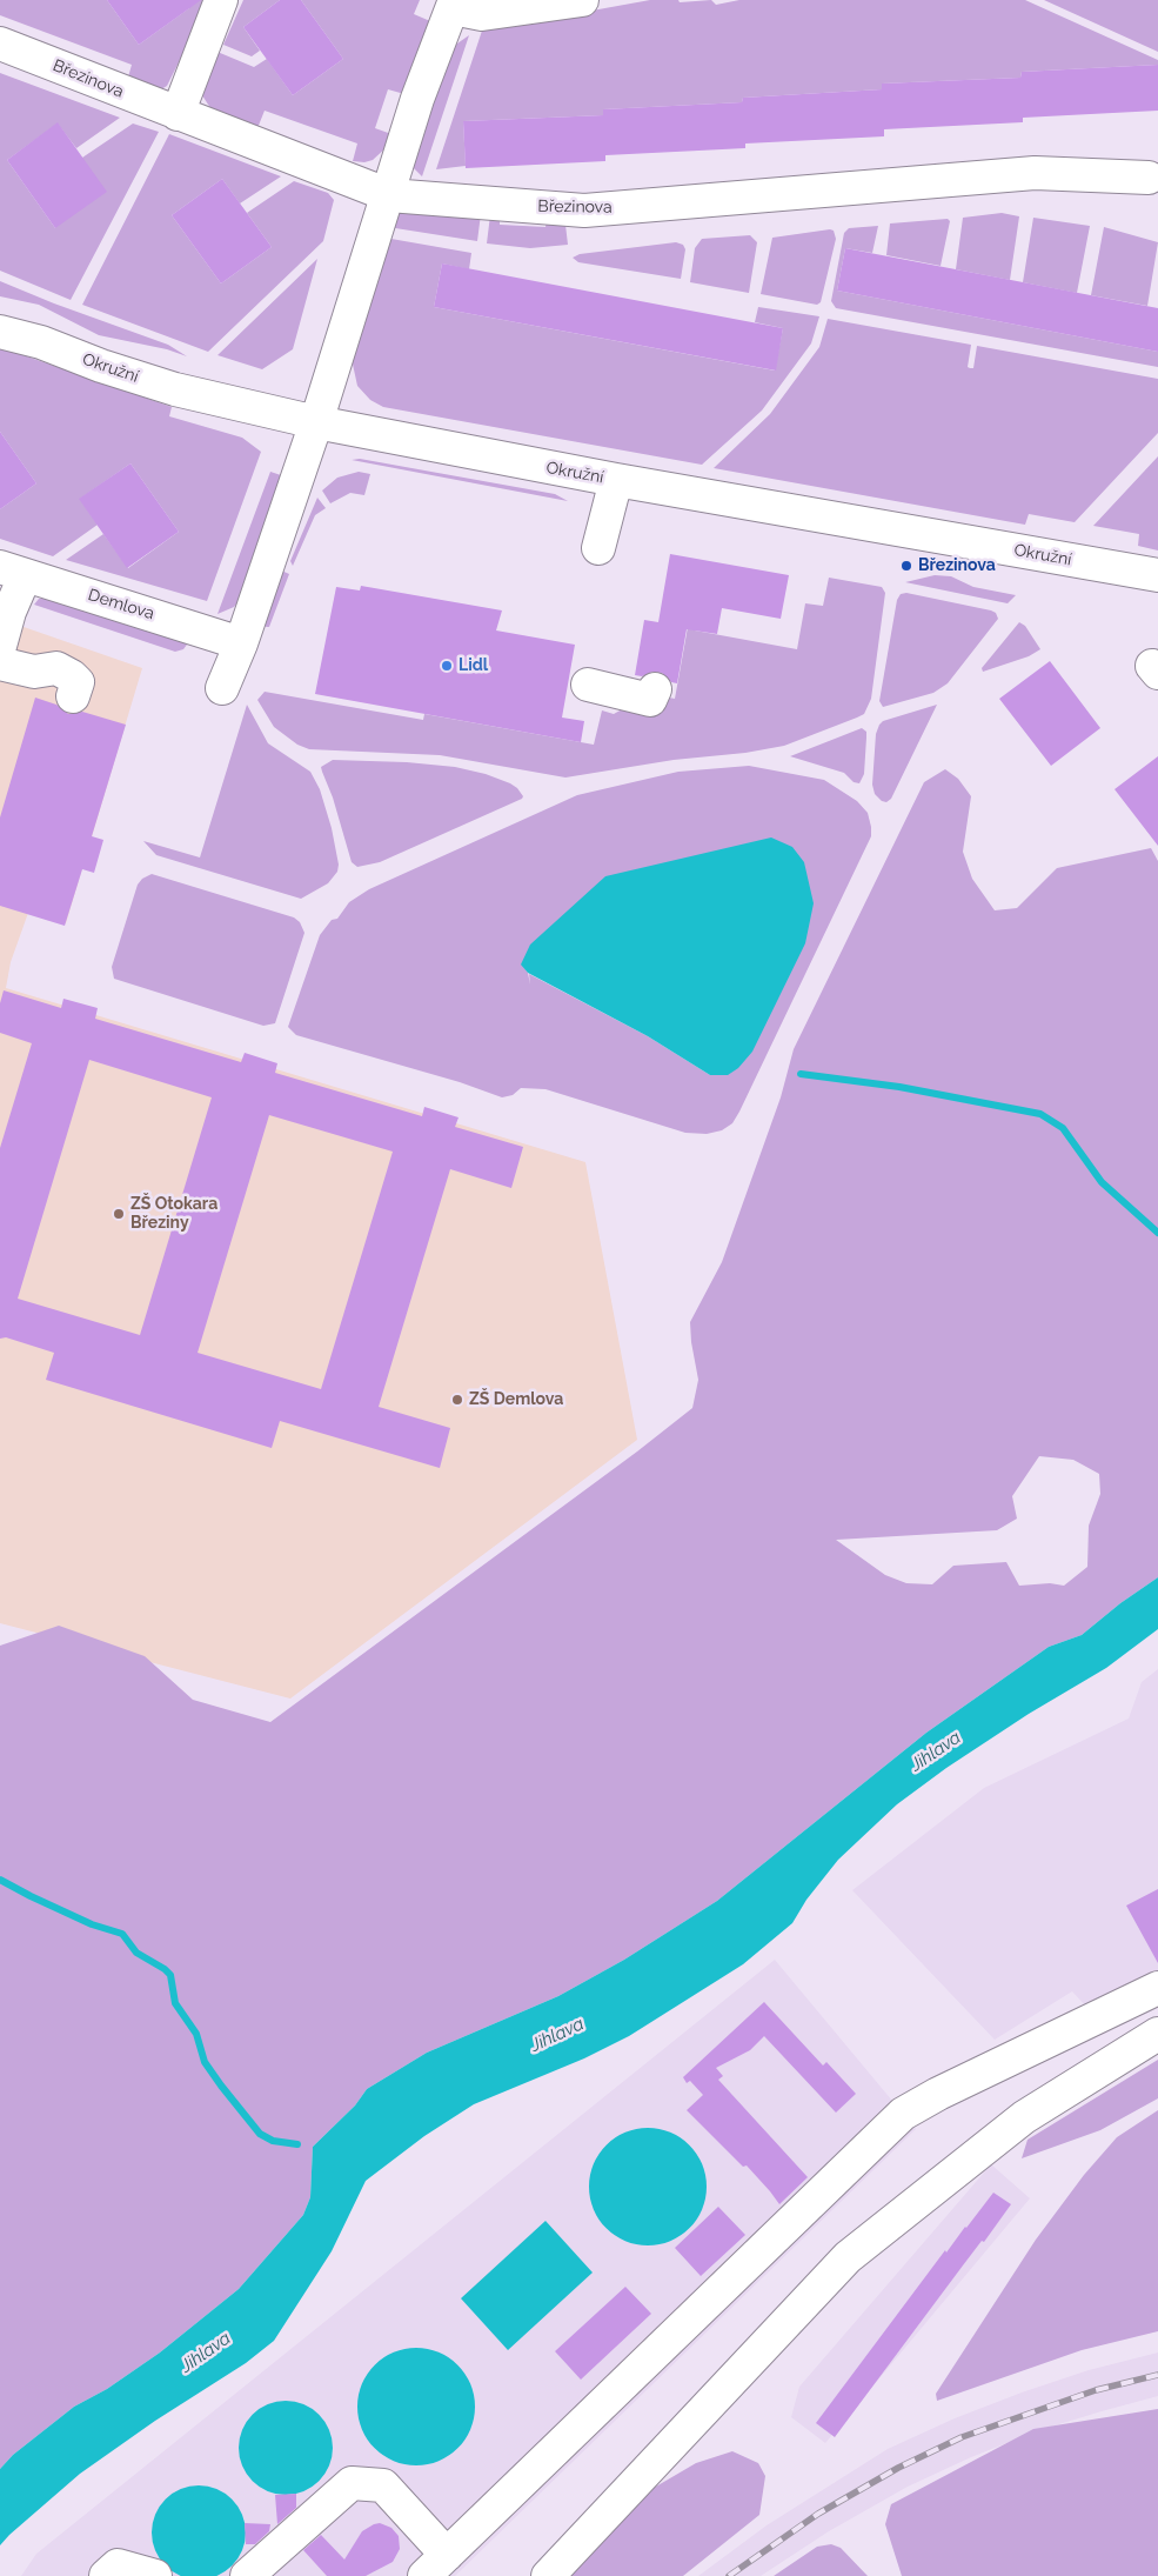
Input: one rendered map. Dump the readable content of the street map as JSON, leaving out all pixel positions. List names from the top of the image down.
{
  "streets": {
    "street": ["Březinova", "Okružní", "Demlova"]
  },
  "water": ["Jihlava"],
  "places": [
    "Březinova",
    "Lidl",
    "ZŠ Otokara Březiny",
    "ZŠ Demlova"
  ]
}
